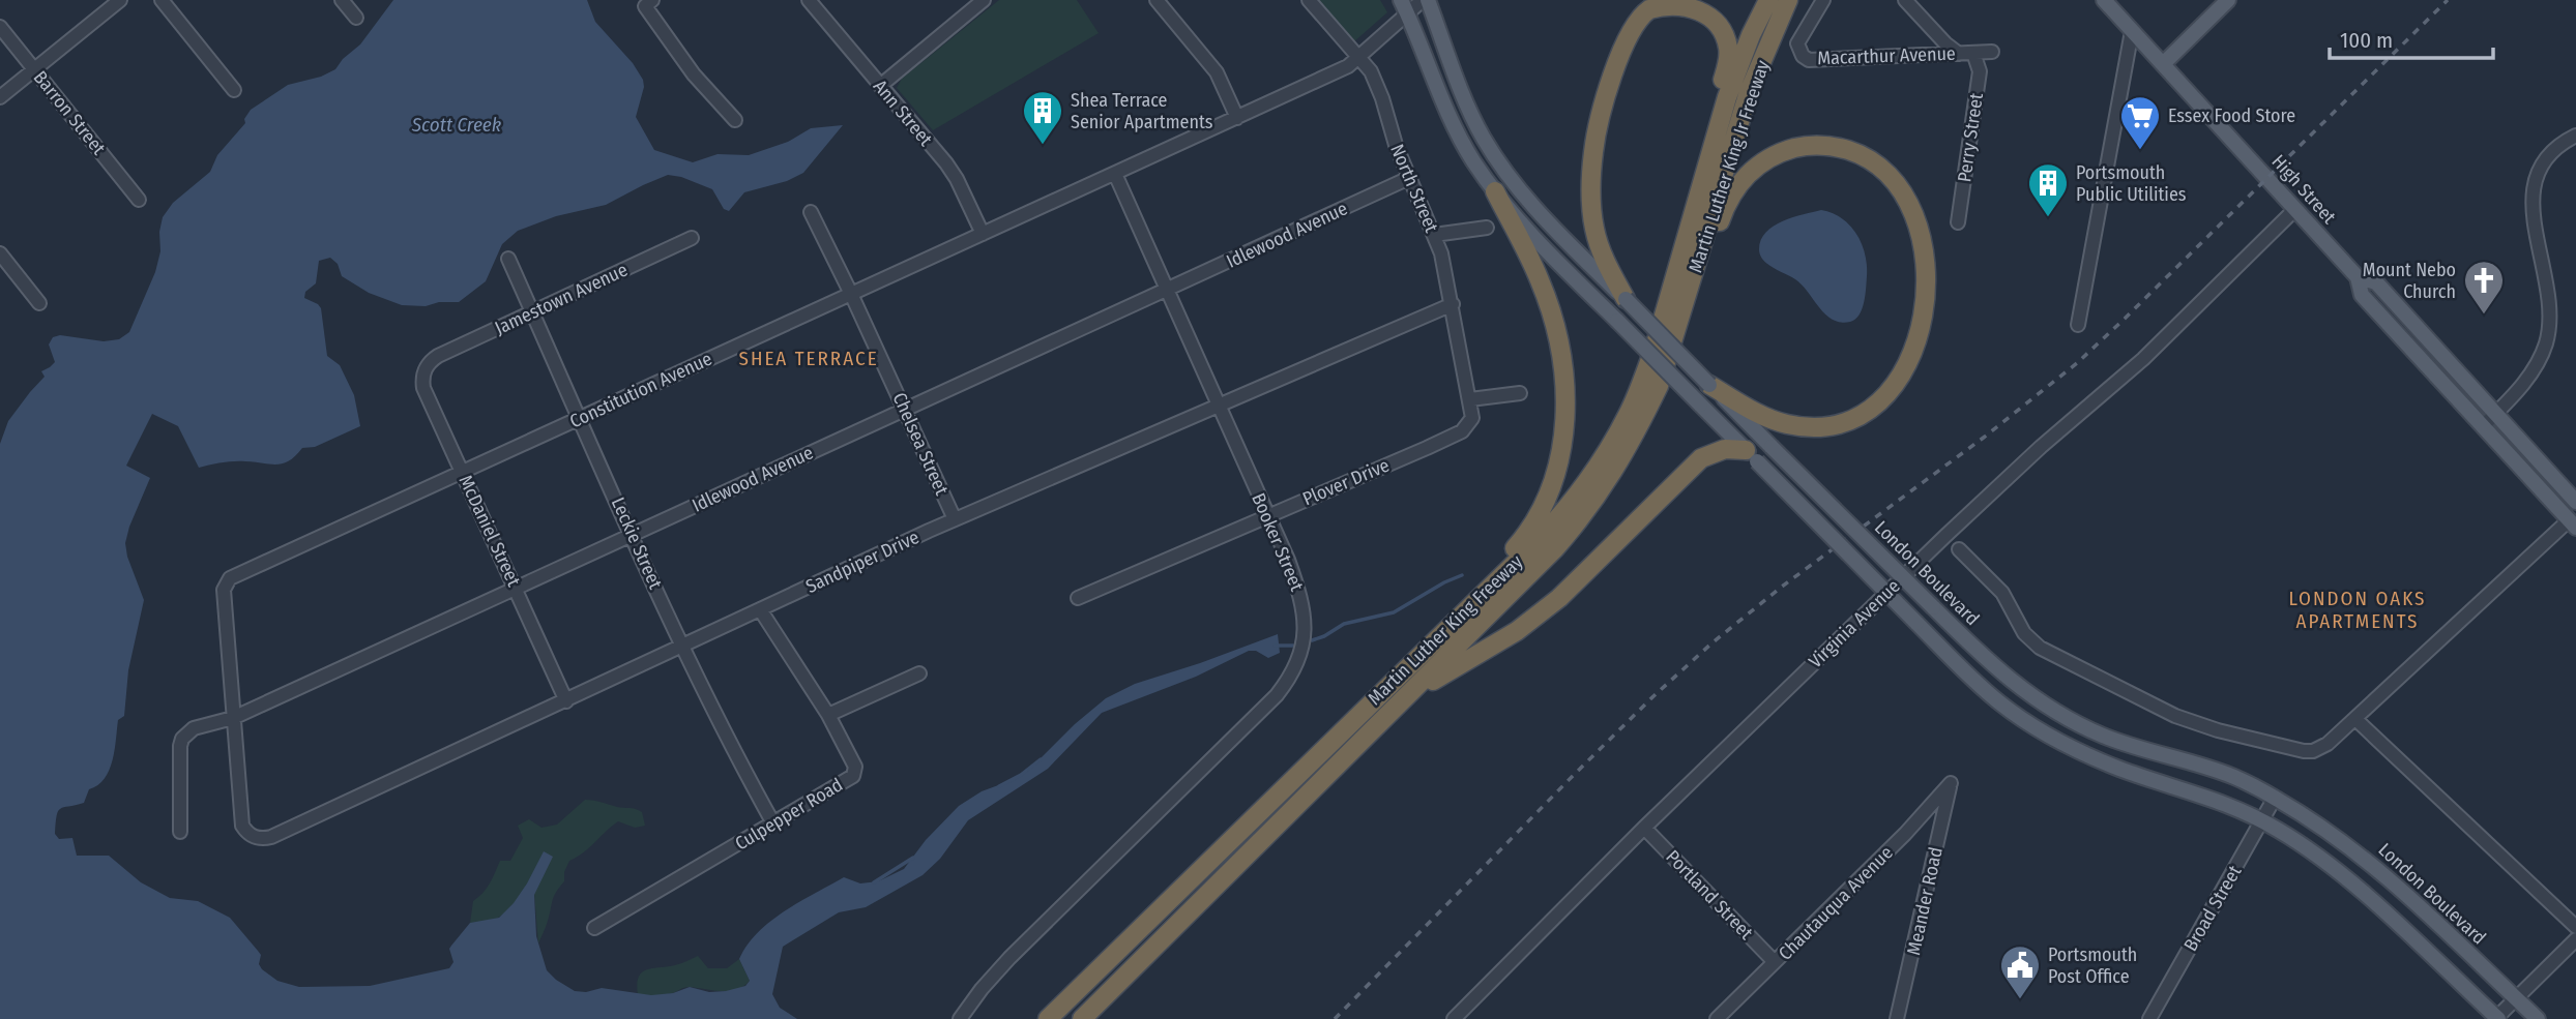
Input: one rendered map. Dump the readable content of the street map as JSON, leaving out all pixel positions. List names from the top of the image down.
{
  "streets": {
    "highway": ["Martin Luther King Jr Freeway", "Martin Luther King Freeway"],
    "main road": ["High Street", "London Boulevard"],
    "street": [
      "Macarthur Avenue",
      "Barron Street",
      "Ann Street",
      "Perry Street",
      "North Street",
      "Idlewood Avenue",
      "Jamestown Avenue",
      "Constitution Avenue",
      "Chelsea Street",
      "Plover Drive",
      "McDaniel Street",
      "Booker Street",
      "Leckie Street",
      "Sandpiper Drive",
      "Virginia Avenue",
      "Culpepper Road",
      "Portland Street",
      "Meander Road",
      "Chautauqua Avenue",
      "Broad Street"
    ]
  },
  "crossings": [
    ["Macarthur Avenue", "Perry Street"],
    ["Ann Street", "Constitution Avenue"],
    ["Martin Luther King Jr Freeway", "Martin Luther King Freeway"],
    ["North Street", "Idlewood Avenue"],
    ["North Street", "Constitution Avenue"],
    ["North Street", "Plover Drive"],
    ["North Street", "Sandpiper Drive"],
    ["High Street", "Virginia Avenue"],
    ["Idlewood Avenue", "Constitution Avenue"],
    ["Idlewood Avenue", "Chelsea Street"],
    ["Idlewood Avenue", "McDaniel Street"],
    ["Idlewood Avenue", "Booker Street"],
    ["Idlewood Avenue", "Leckie Street"],
    ["Jamestown Avenue", "McDaniel Street"],
    ["Jamestown Avenue", "Leckie Street"],
    ["Constitution Avenue", "Chelsea Street"],
    ["Constitution Avenue", "McDaniel Street"],
    ["Constitution Avenue", "Booker Street"],
    ["Constitution Avenue", "Leckie Street"],
    ["Constitution Avenue", "Sandpiper Drive"],
    ["Constitution Avenue", "London Boulevard"],
    ["Chelsea Street", "Sandpiper Drive"],
    ["Plover Drive", "Booker Street"],
    ["McDaniel Street", "Sandpiper Drive"],
    ["Booker Street", "Sandpiper Drive"],
    ["Leckie Street", "Sandpiper Drive"],
    ["Leckie Street", "Culpepper Road"],
    ["Sandpiper Drive", "Culpepper Road"],
    ["London Boulevard", "Broad Street"],
    ["Virginia Avenue", "Portland Street"],
    ["Portland Street", "Chautauqua Avenue"],
    ["Meander Road", "Chautauqua Avenue"]
  ],
  "districts": ["SHEA TERRACE", "LONDON OAKS APARTMENTS"],
  "water": ["Scott Creek"],
  "places": {
    "building": ["Shea Terrace Senior Apartments", "Portsmouth Public Utilities"],
    "supermarket": ["Essex Food Store"],
    "church": ["Mount Nebo Church"],
    "public building": ["Portsmouth Post Office"]
  },
  "scale_bar": "100 m"
}
